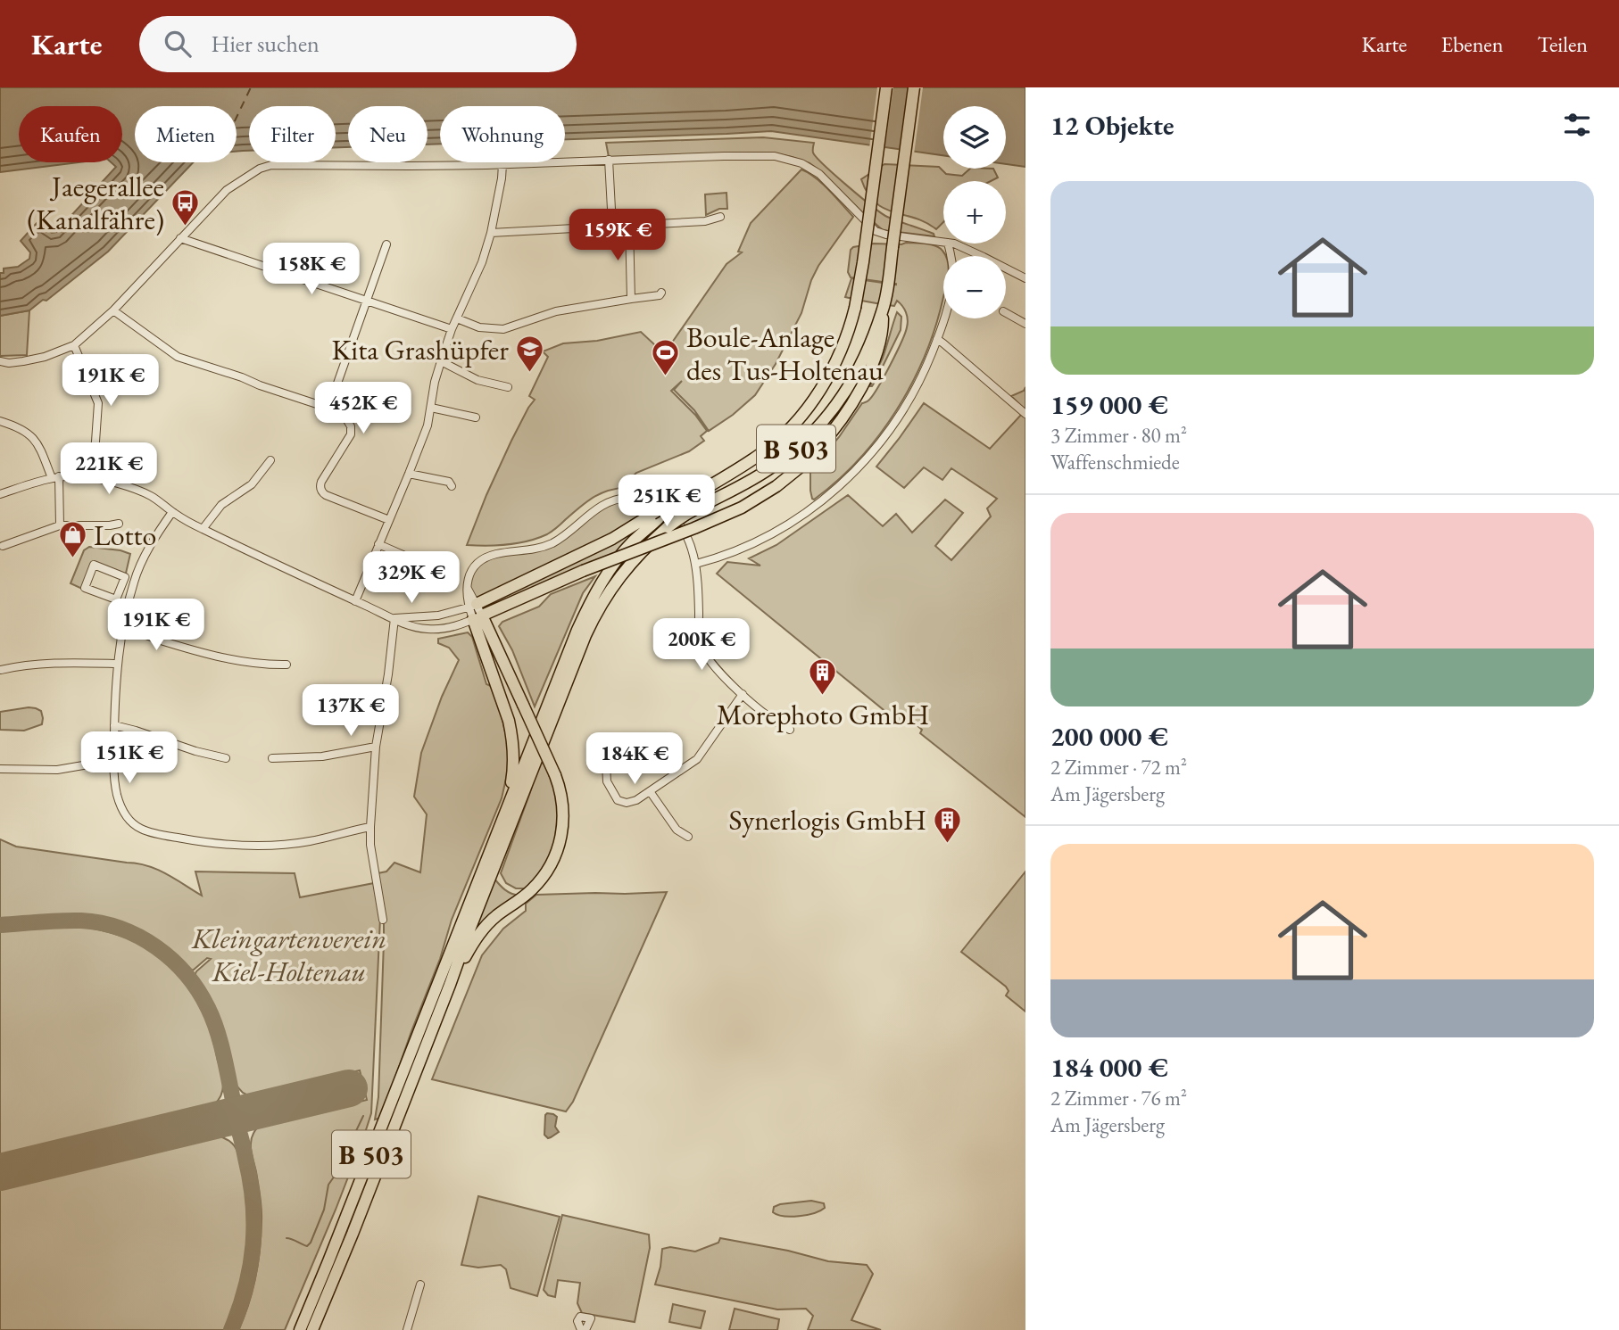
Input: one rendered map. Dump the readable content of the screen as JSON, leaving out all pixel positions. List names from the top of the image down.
{
  "streets": {
    "highway": ["B 503"]
  },
  "parks": ["Kleingartenverein Kiel-Holtenau"],
  "places": {
    "bus stop": ["Jaegerallee (Kanalfähre)"],
    "school or university": ["Kita Grashüpfer"],
    "sports": ["Boule-Anlage des Tus-Holtenau"],
    "shop": ["Lotto"],
    "building": ["Morephoto GmbH", "Synerlogis GmbH"]
  },
  "page": {
    "header": "Karte",
    "search": "Hier suchen",
    "nav": ["Karte", "Ebenen", "Teilen"],
    "heading": "12 Objekte",
    "map_buttons": ["+", "−"],
    "chip": [
      "Kaufen",
      "Mieten",
      "Filter",
      "Neu",
      "Wohnung"
    ],
    "list": [
      {
        "name": "159 000 €",
        "note": "3 Zimmer · 80 m² · Waffenschmiede"
      },
      {
        "name": "200 000 €",
        "note": "2 Zimmer · 72 m² · Am Jägersberg"
      },
      {
        "name": "184 000 €",
        "note": "2 Zimmer · 76 m² · Am Jägersberg"
      }
    ],
    "price": [
      "159K €",
      "158K €",
      "191K €",
      "452K €",
      "221K €",
      "251K €",
      "329K €",
      "191K €",
      "200K €",
      "137K €",
      "151K €",
      "184K €"
    ]
  }
}
